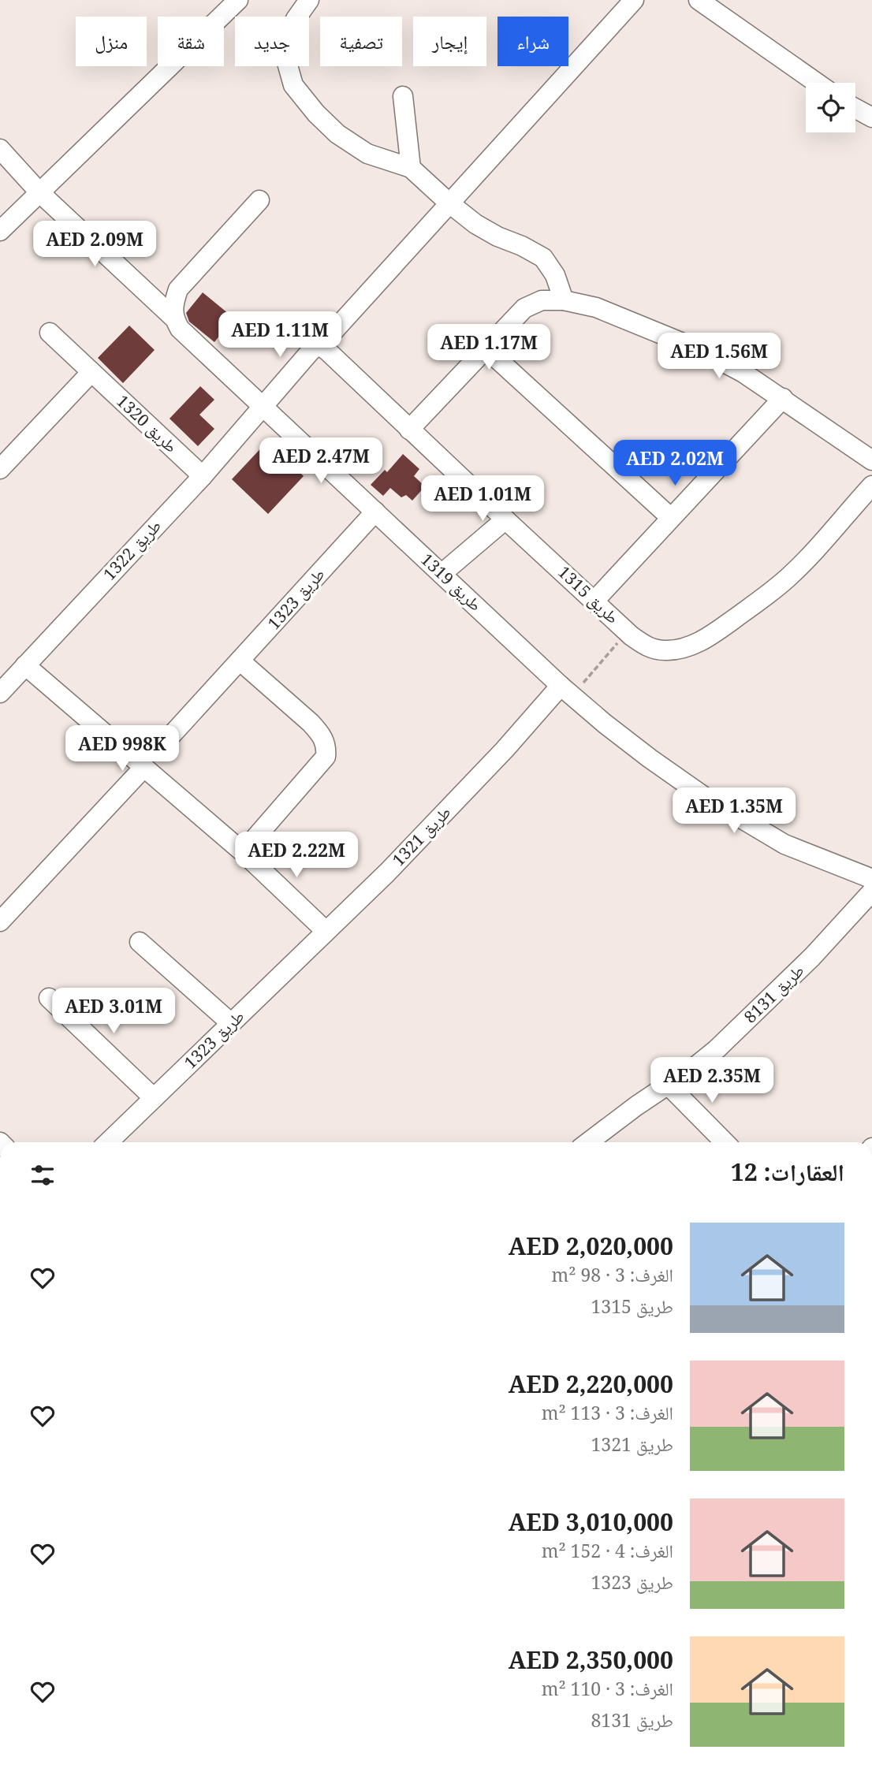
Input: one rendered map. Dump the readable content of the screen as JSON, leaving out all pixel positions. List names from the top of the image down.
{
  "streets": {
    "street": [
      "طريق 1320",
      "طريق 1322",
      "طريق 1319",
      "طريق 1315",
      "طريق 1323",
      "طريق 1321",
      "طريق 8131"
    ]
  },
  "crossings": [
    ["طريق 1320", "طريق 1322"],
    ["طريق 1322", "طريق 1319"],
    ["طريق 1322", "طريق 1315"],
    ["طريق 1319", "طريق 1323"],
    ["طريق 1319", "طريق 1321"],
    ["طريق 1319", "طريق 8131"],
    ["طريق 1323", "طريق 1321"]
  ],
  "page": {
    "chip": [
      "شراء",
      "إيجار",
      "تصفية",
      "جديد",
      "شقة",
      "منزل"
    ],
    "price": [
      "AED 2.09M",
      "AED 1.11M",
      "AED 1.17M",
      "AED 1.56M",
      "AED 2.47M",
      "AED 2.02M",
      "AED 1.01M",
      "AED 998K",
      "AED 1.35M",
      "AED 2.22M",
      "AED 3.01M",
      "AED 2.35M"
    ],
    "heading": "العقارات: 12",
    "list": [
      {
        "name": "AED 2,020,000",
        "note": "الغرف: 3 · 98 m² · طريق 1315"
      },
      {
        "name": "AED 2,220,000",
        "note": "الغرف: 3 · 113 m² · طريق 1321"
      },
      {
        "name": "AED 3,010,000",
        "note": "الغرف: 4 · 152 m² · طريق 1323"
      },
      {
        "name": "AED 2,350,000",
        "note": "الغرف: 3 · 110 m² · طريق 8131"
      }
    ]
  }
}
